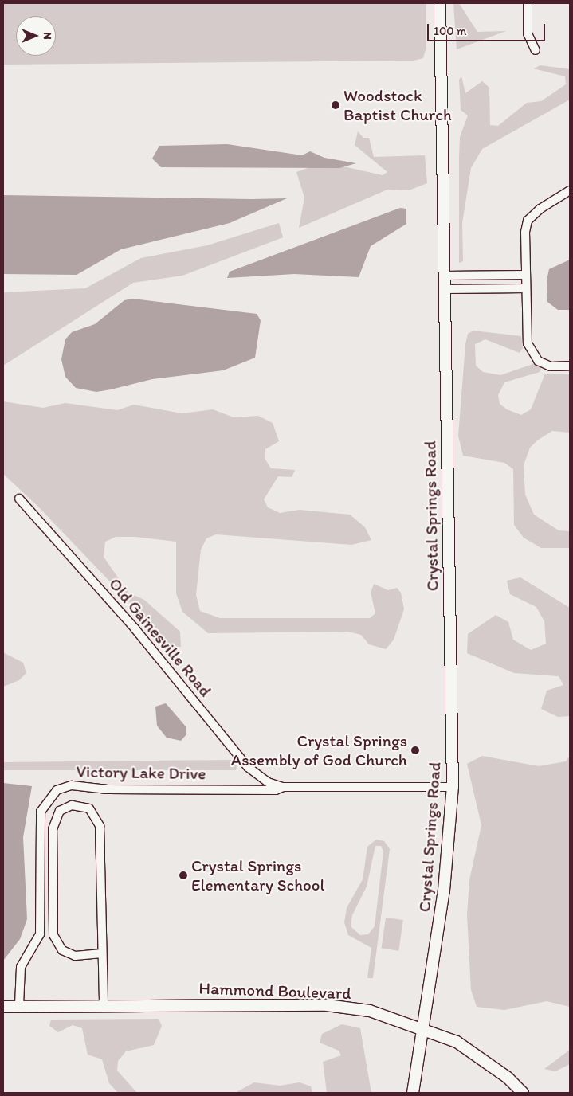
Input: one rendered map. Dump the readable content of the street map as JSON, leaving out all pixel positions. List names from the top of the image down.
{
  "streets": {
    "street": [
      "Crystal Springs Road",
      "Old Gainesville Road",
      "Victory Lake Drive",
      "Hammond Boulevard"
    ]
  },
  "crossings": [
    ["Crystal Springs Road", "Victory Lake Drive"],
    ["Crystal Springs Road", "Hammond Boulevard"],
    ["Old Gainesville Road", "Victory Lake Drive"],
    ["Victory Lake Drive", "Hammond Boulevard"]
  ],
  "places": ["Woodstock Baptist Church", "Crystal Springs Assembly of God Church", "Crystal Springs Elementary School"],
  "scale_bar": "100 m",
  "north": "right"
}
